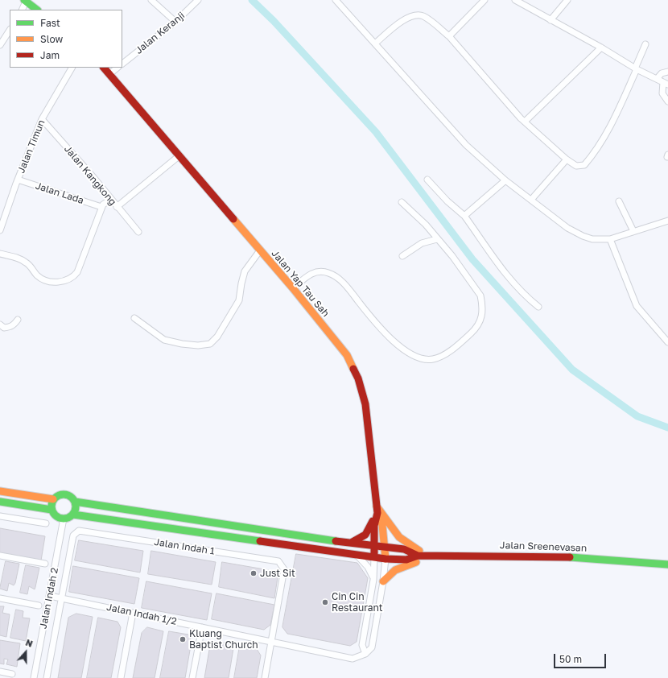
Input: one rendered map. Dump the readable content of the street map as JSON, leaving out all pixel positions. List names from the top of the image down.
{
  "streets": {
    "street": [
      "Jalan Keranji",
      "Jalan Timun",
      "Jalan Kangkong",
      "Jalan Lada",
      "Jalan Yap Tau Sah",
      "Jalan Indah 1",
      "Jalan Sreenevasan",
      "Jalan Indah 2",
      "Jalan Indah 1/2"
    ]
  },
  "crossings": [
    ["Jalan Timun", "Jalan Kangkong"],
    ["Jalan Timun", "Jalan Lada"],
    ["Jalan Indah 1", "Jalan Indah 1/2"],
    ["Jalan Indah 2", "Jalan Indah 1/2"]
  ],
  "places": ["Just Sit", "Cin Cin Restaurant", "Kluang Baptist Church"],
  "legend": ["Fast", "Slow", "Jam"],
  "scale_bar": "50 m",
  "north": "top"
}
